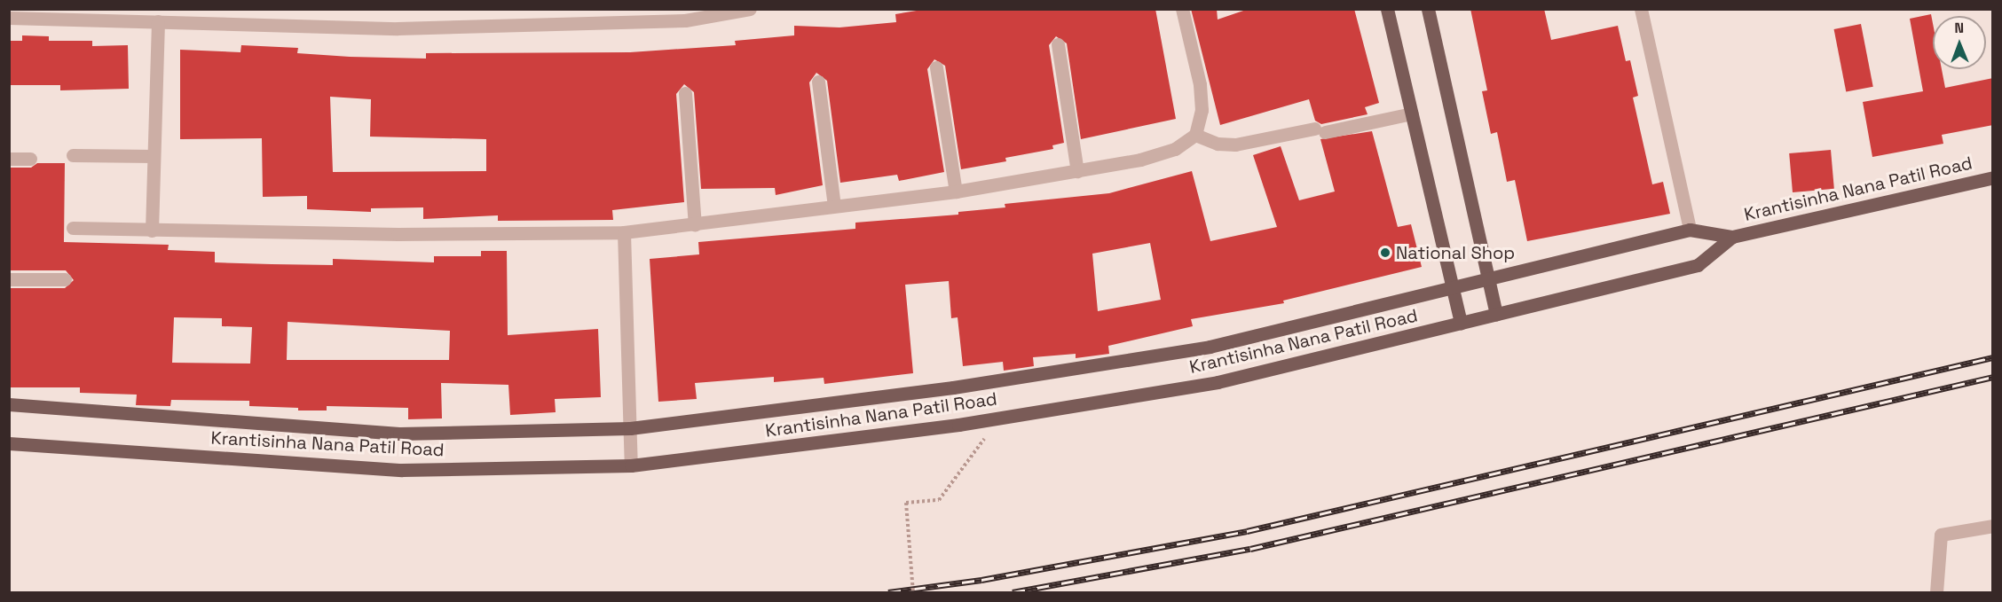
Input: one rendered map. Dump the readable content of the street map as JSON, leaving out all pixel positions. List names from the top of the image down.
{
  "streets": {
    "main road": ["Krantisinha Nana Patil Road"]
  },
  "places": ["National Shop"],
  "north": "top"
}
